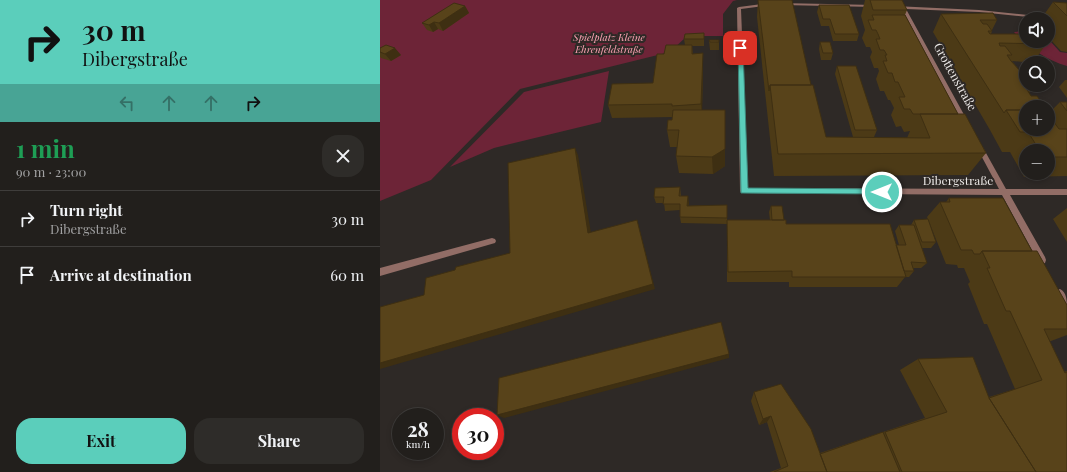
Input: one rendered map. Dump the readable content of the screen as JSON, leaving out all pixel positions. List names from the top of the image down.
{
  "streets": {
    "street": ["Grottenstraße", "Dibergstraße"]
  },
  "parks": ["Spielplatz Kleine Ehrenfeldstraße"],
  "page": {
    "turn": ["30 m", "Dibergstraße"],
    "map_buttons": ["+", "−"],
    "heading": ["1 min", "90 m · 23:00"],
    "list": [
      {
        "name": "Turn right",
        "note": "Dibergstraße",
        "value": "30 m"
      },
      {
        "name": "Arrive at destination",
        "value": "60 m"
      }
    ],
    "speed": "28 km/h",
    "limit": "30",
    "buttons": ["Exit", "Share"]
  }
}
